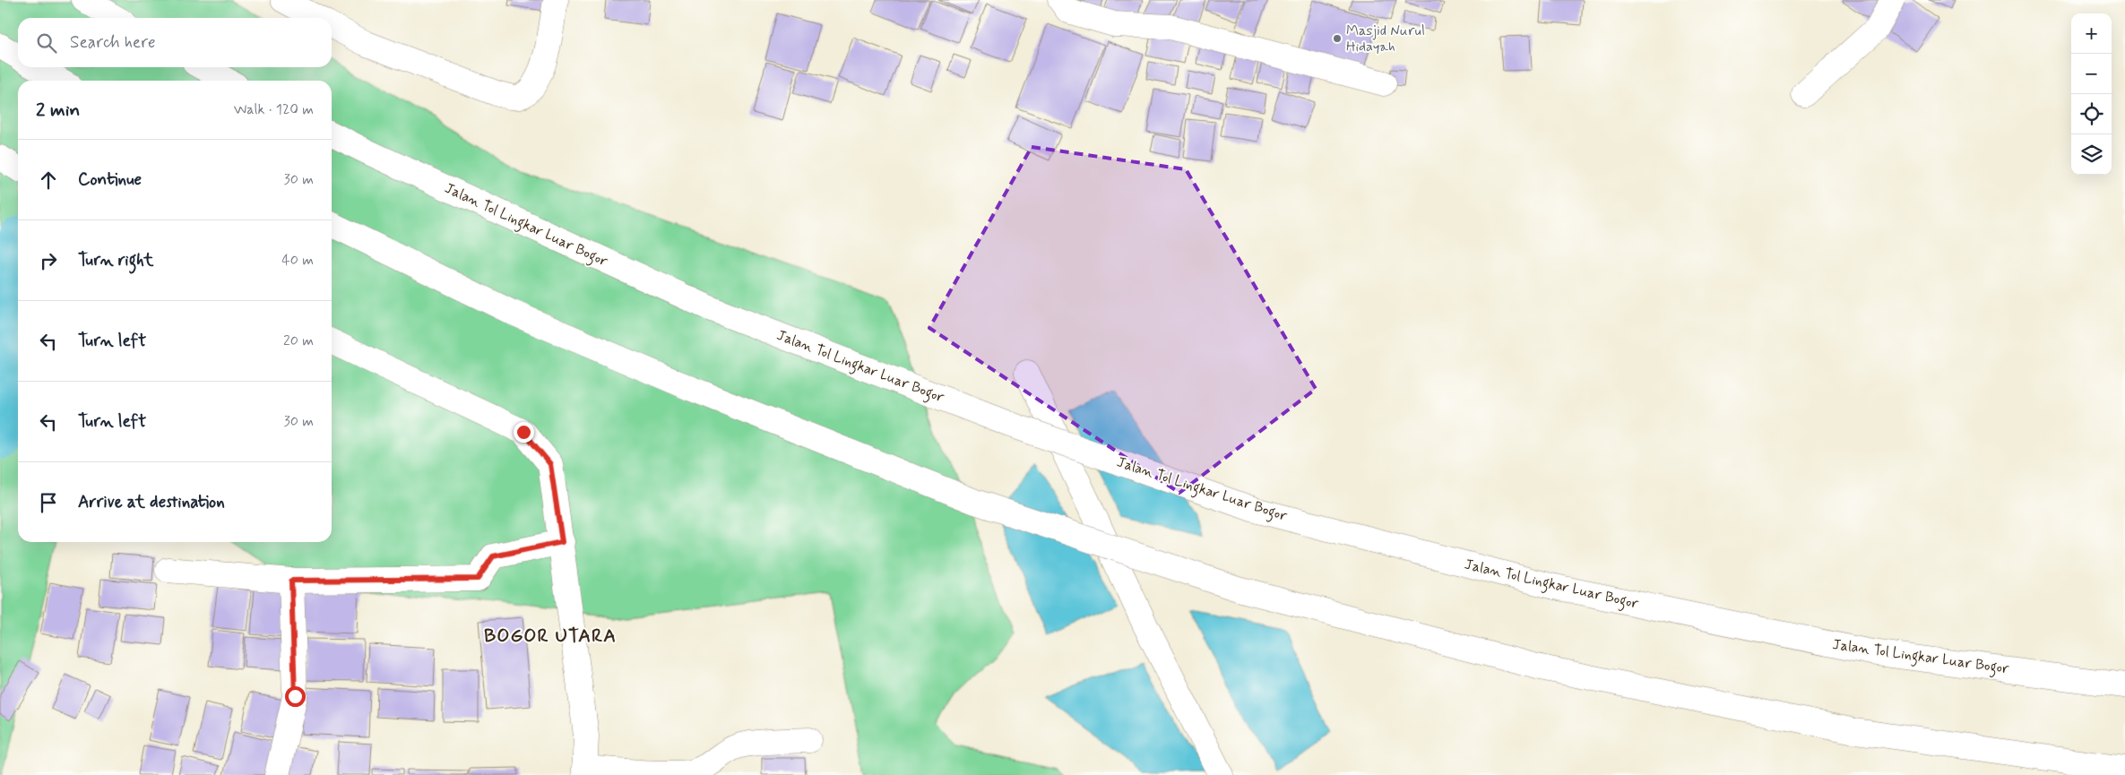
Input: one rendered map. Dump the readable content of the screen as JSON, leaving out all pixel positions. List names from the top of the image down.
{
  "streets": {
    "main road": ["Jalan Tol Lingkar Luar Bogor"]
  },
  "districts": ["BOGOR UTARA"],
  "places": ["Masjid Nurul Hidayah"],
  "page": {
    "map_buttons": ["+", "−"],
    "search": "Search here",
    "heading": ["2 min", "Walk · 120 m"],
    "list": [
      ["Continue", "30 m"],
      ["Turn right", "40 m"],
      ["Turn left", "20 m"],
      ["Turn left", "30 m"],
      "Arrive at destination"
    ]
  }
}
